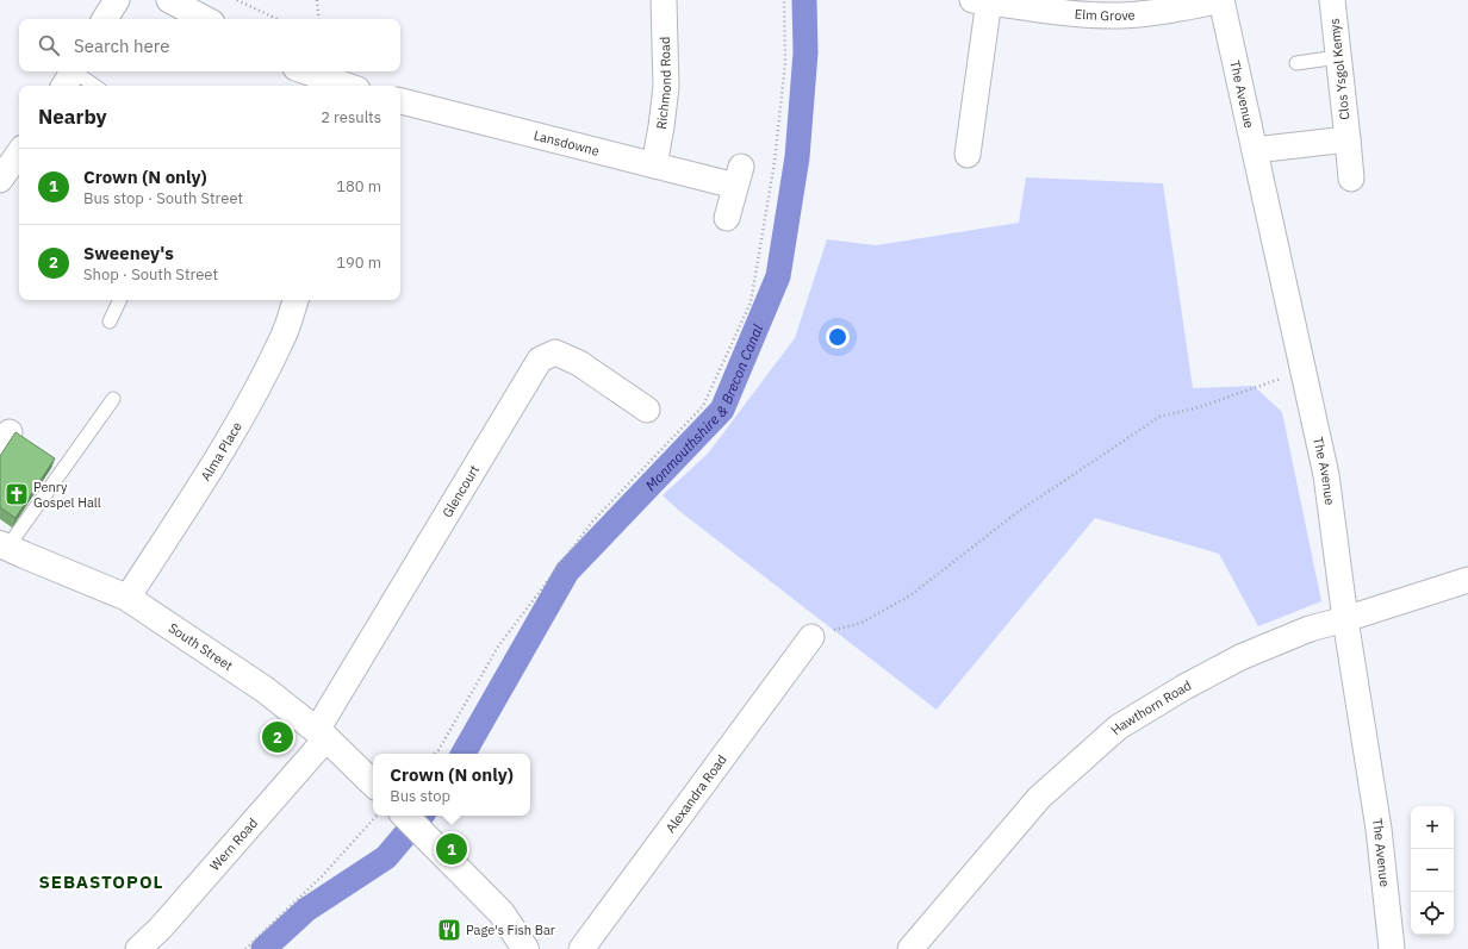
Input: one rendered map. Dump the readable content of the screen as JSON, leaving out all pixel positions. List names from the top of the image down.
{
  "streets": {
    "street": [
      "Elm Grove",
      "Clos Ysgol Kemys",
      "Richmond Road",
      "The Avenue",
      "Lansdowne",
      "Alma Place",
      "Glencourt",
      "South Street",
      "Hawthorn Road",
      "Alexandra Road",
      "Wern Road"
    ]
  },
  "crossings": [
    ["Elm Grove", "The Avenue"],
    ["Clos Ysgol Kemys", "The Avenue"],
    ["Richmond Road", "Lansdowne"],
    ["The Avenue", "Hawthorn Road"],
    ["Alma Place", "South Street"],
    ["Glencourt", "South Street"],
    ["Glencourt", "Wern Road"],
    ["South Street", "Wern Road"]
  ],
  "districts": ["SEBASTOPOL"],
  "water": ["Monmouthshire & Brecon Canal"],
  "places": {
    "church": ["Penry Gospel Hall"],
    "restaurant": ["Page's Fish Bar"]
  },
  "page": {
    "search": "Search here",
    "heading": ["Nearby", "2 results"],
    "list": [
      {
        "mark": "1",
        "name": "Crown (N only)",
        "note": "Bus stop · South Street",
        "value": "180 m"
      },
      {
        "mark": "2",
        "name": "Sweeney's",
        "note": "Shop · South Street",
        "value": "190 m"
      }
    ],
    "pins": ["2", "1"],
    "popup": ["Crown (N only)", "Bus stop"],
    "map_buttons": ["+", "−"]
  }
}
